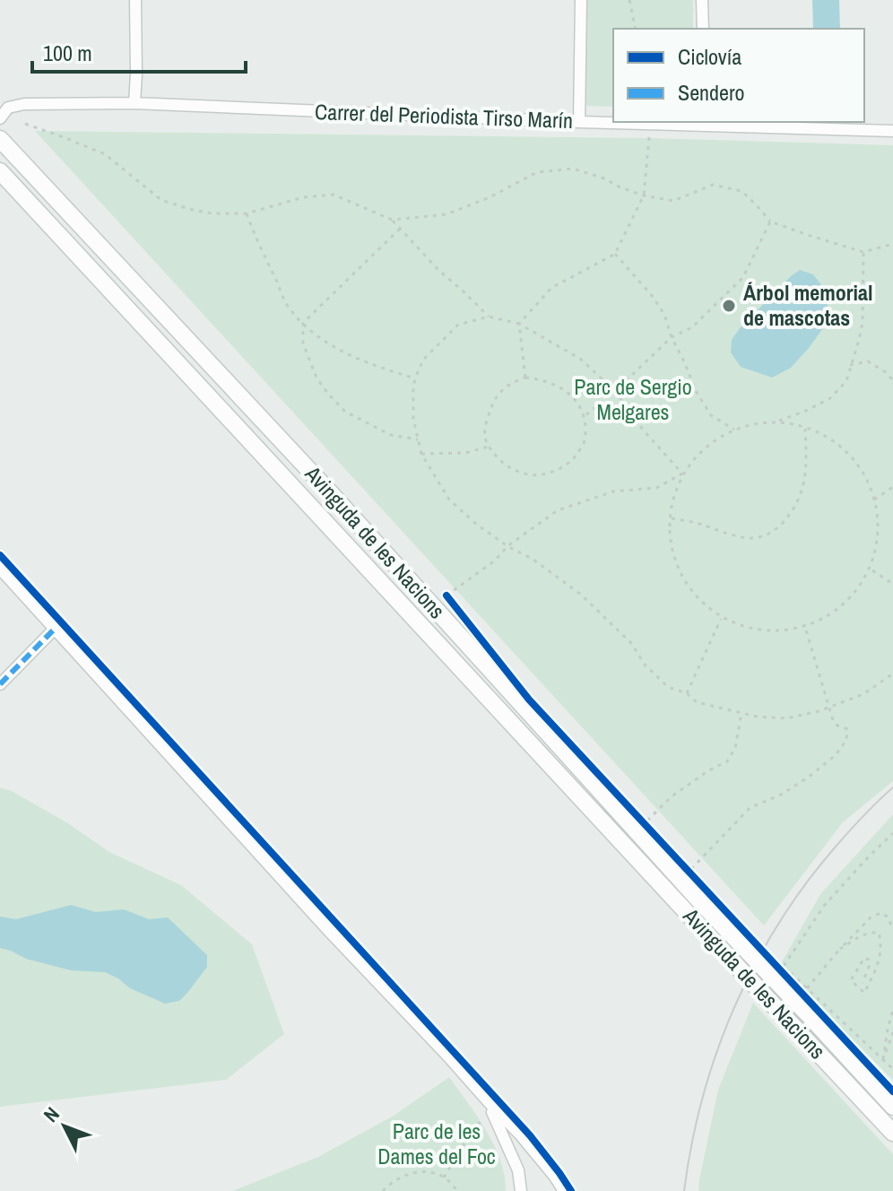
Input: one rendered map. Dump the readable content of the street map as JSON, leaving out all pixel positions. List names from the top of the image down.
{
  "streets": {
    "street": ["Carrer del Periodista Tirso Marín", "Avinguda de les Nacions"]
  },
  "parks": ["Parc de Sergio Melgares", "Parc de les Dames del Foc"],
  "places": ["Árbol memorial de mascotas"],
  "legend": ["Ciclovía", "Sendero"],
  "scale_bar": "100 m",
  "north": "top left"
}
